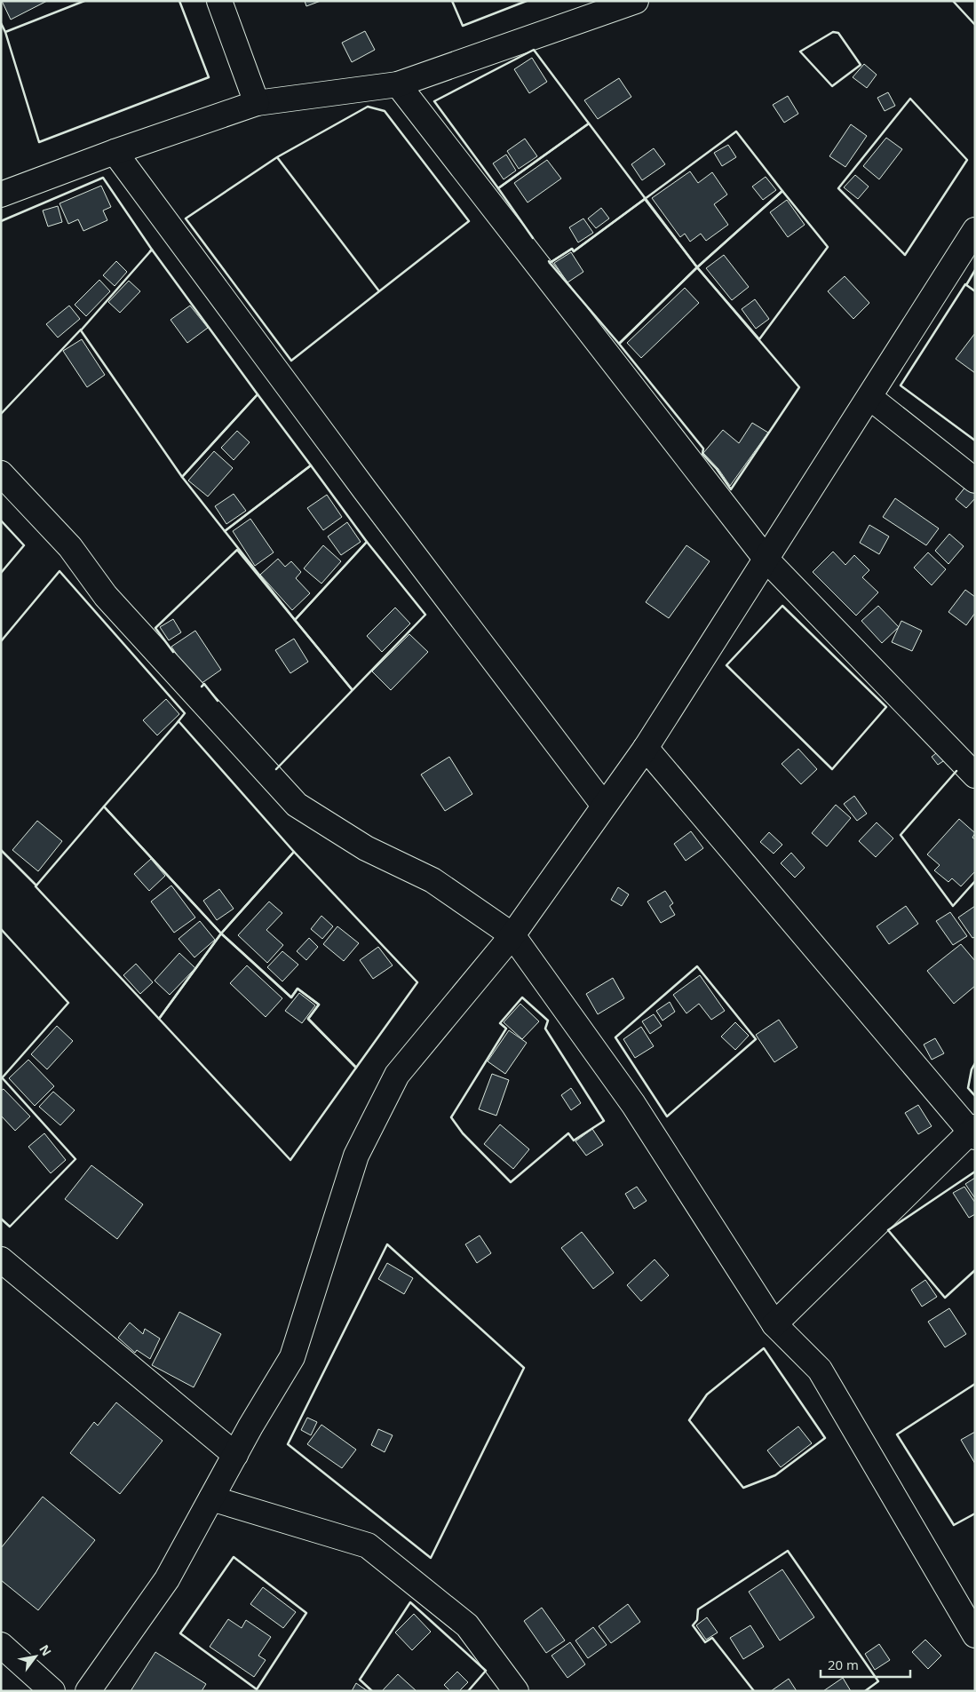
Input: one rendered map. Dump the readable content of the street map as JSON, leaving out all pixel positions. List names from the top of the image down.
{
  "scale_bar": "20 m",
  "north": "top right"
}
